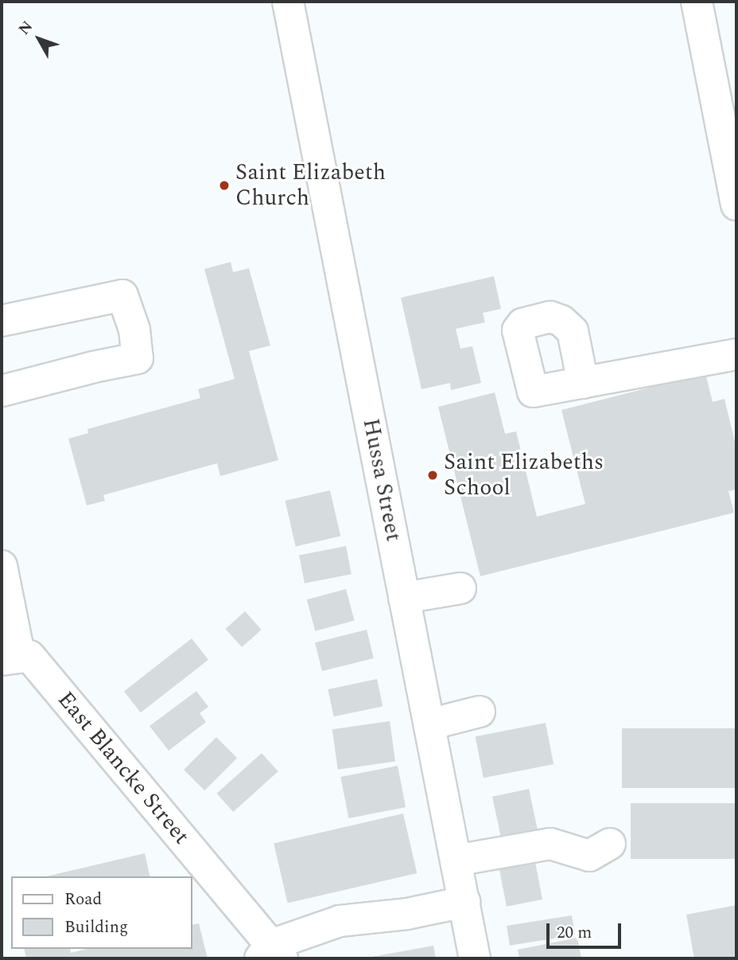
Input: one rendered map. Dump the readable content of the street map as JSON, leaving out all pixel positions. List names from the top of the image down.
{
  "streets": {
    "street": ["Hussa Street", "East Blancke Street"]
  },
  "places": ["Saint Elizabeth Church", "Saint Elizabeths School"],
  "legend": ["Road", "Building"],
  "scale_bar": "20 m",
  "north": "top left"
}
